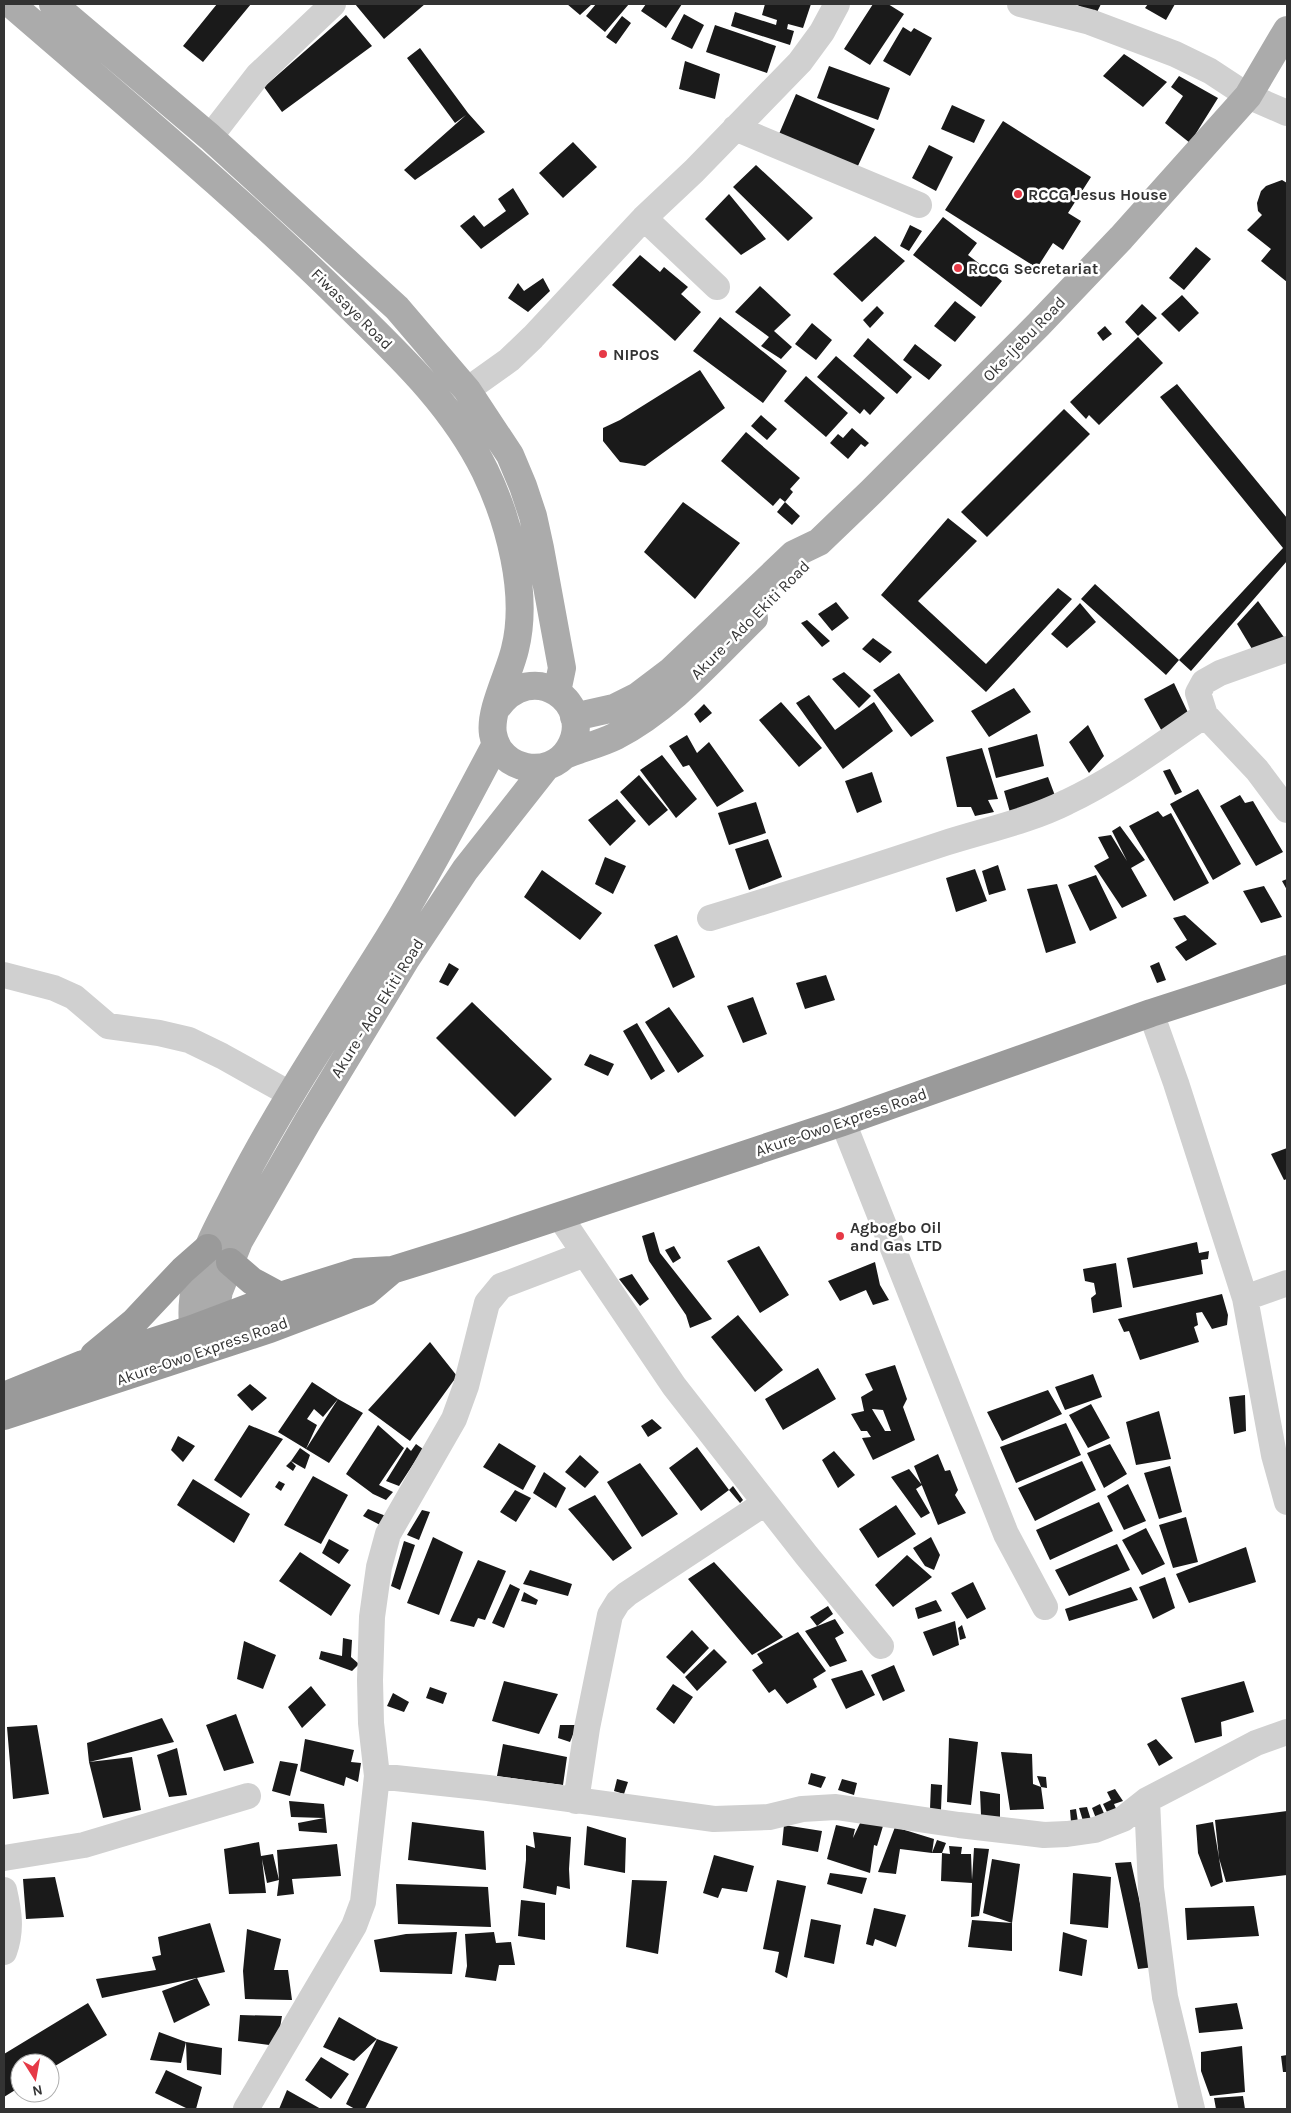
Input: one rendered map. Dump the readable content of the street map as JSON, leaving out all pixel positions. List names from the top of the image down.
{
  "streets": {
    "highway": ["Akure-Owo Express Road"],
    "main road": ["Fiwasaye Road", "Oke-Ijebu Road", "Akure - Ado Ekiti Road"]
  },
  "crossings": [
    ["Fiwasaye Road", "Akure - Ado Ekiti Road"],
    ["Oke-Ijebu Road", "Akure - Ado Ekiti Road"]
  ],
  "places": [
    "RCCG Jesus House",
    "RCCG Secretariat",
    "NIPOS",
    "Agbogbo Oil and Gas LTD"
  ],
  "north": "bottom"
}
